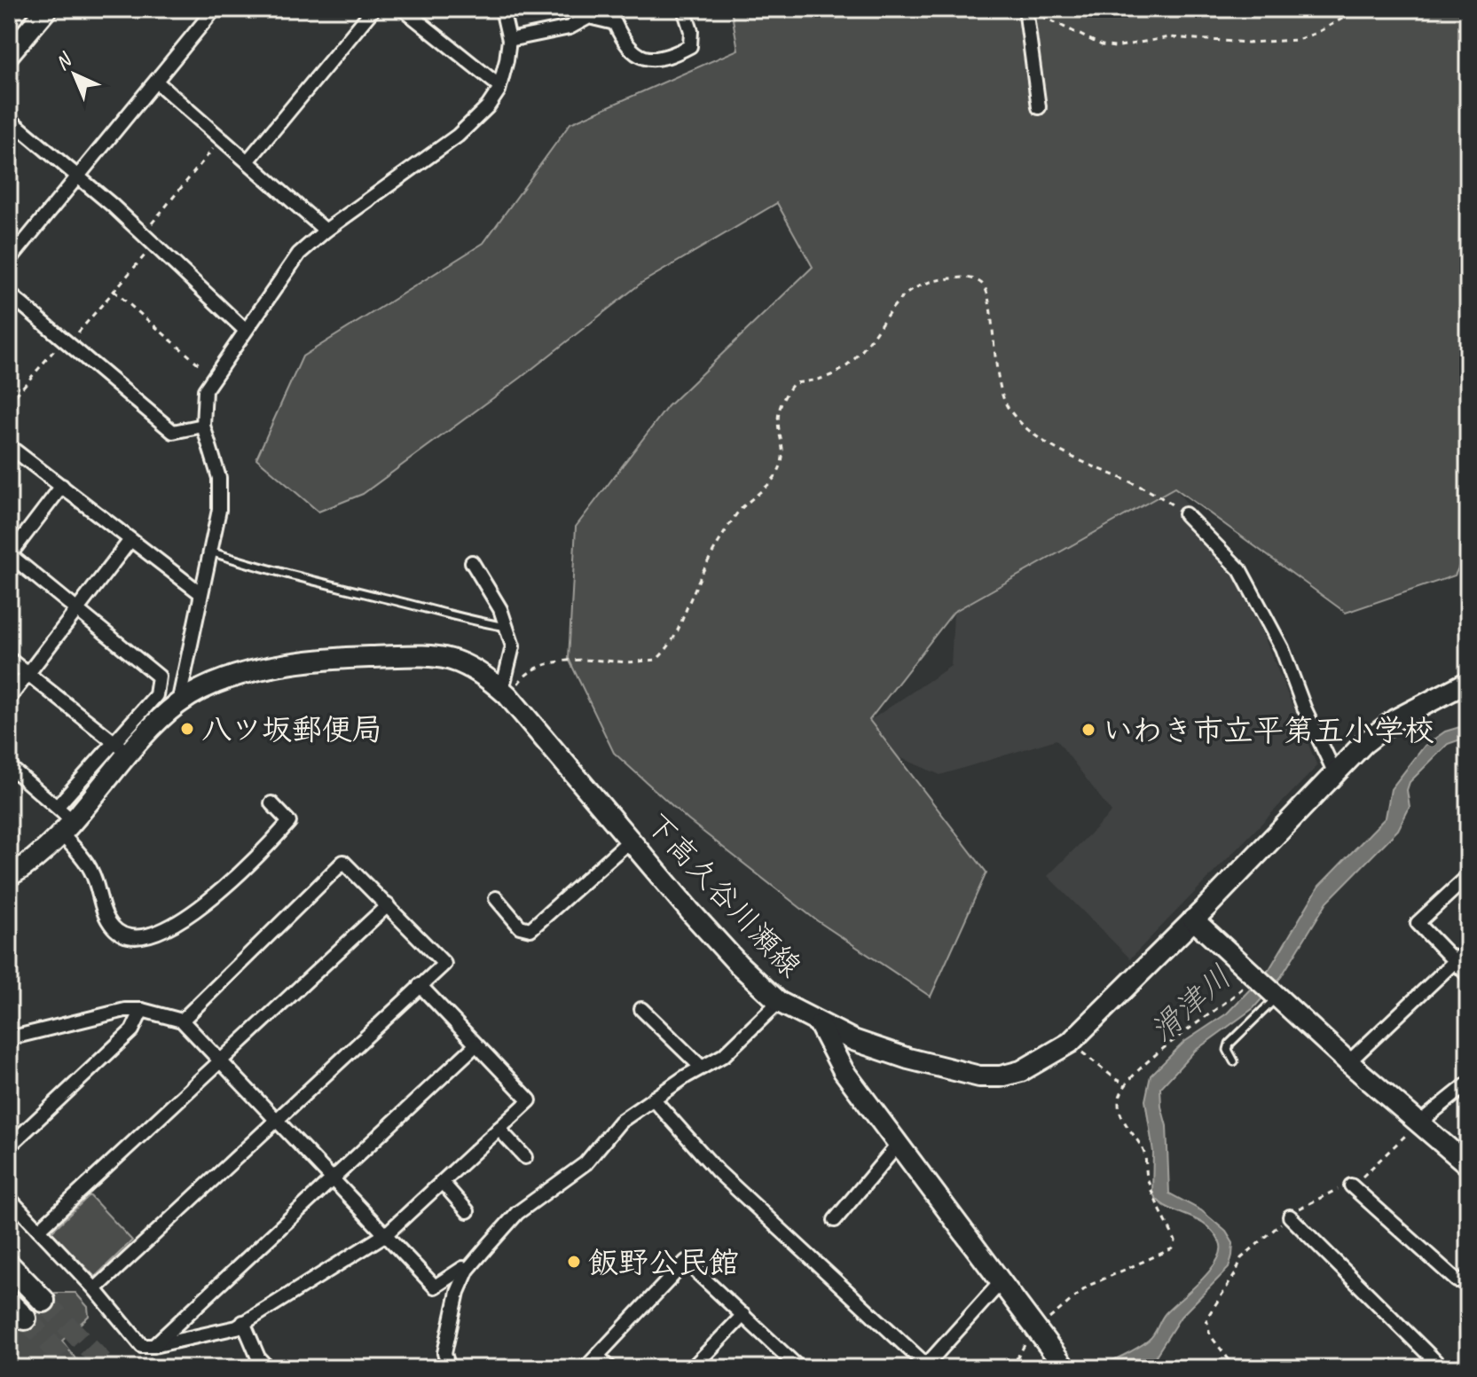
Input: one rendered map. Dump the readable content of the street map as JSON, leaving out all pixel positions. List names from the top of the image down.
{
  "streets": {
    "main road": ["下高久谷川瀬線"]
  },
  "water": ["滑津川"],
  "places": ["八ツ坂郵便局", "いわき市立平第五小学校", "飯野公民館"],
  "north": "top left"
}
